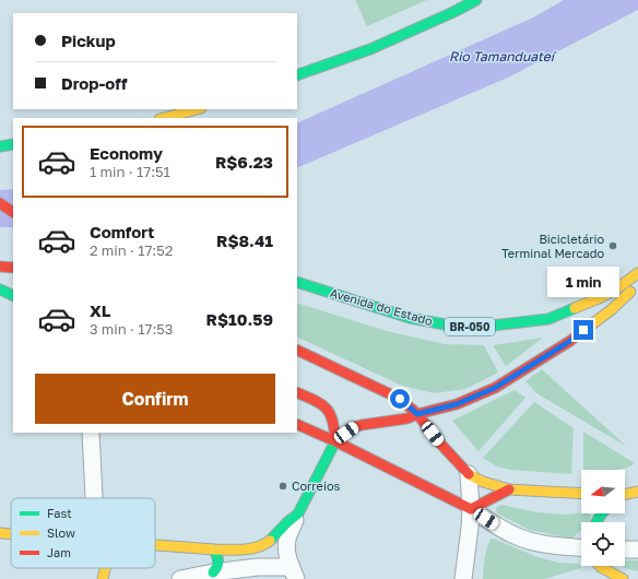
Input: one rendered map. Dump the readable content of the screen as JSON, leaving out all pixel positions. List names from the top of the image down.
{
  "streets": {
    "main road": ["Avenida do Estado", "BR-050"]
  },
  "water": ["Rio Tamanduateí"],
  "places": ["Bicicletário Terminal Mercado", "Correios"],
  "legend": ["Fast", "Slow", "Jam"],
  "north": "left",
  "page": {
    "banner": ["Pickup", "Drop-off"],
    "list": [
      {
        "name": "Economy",
        "note": "1 min · 17:51",
        "value": "R$6.23"
      },
      {
        "name": "Comfort",
        "note": "2 min · 17:52",
        "value": "R$8.41"
      },
      {
        "name": "XL",
        "note": "3 min · 17:53",
        "value": "R$10.59"
      }
    ],
    "bubble": "1 min",
    "buttons": "Confirm"
  }
}
